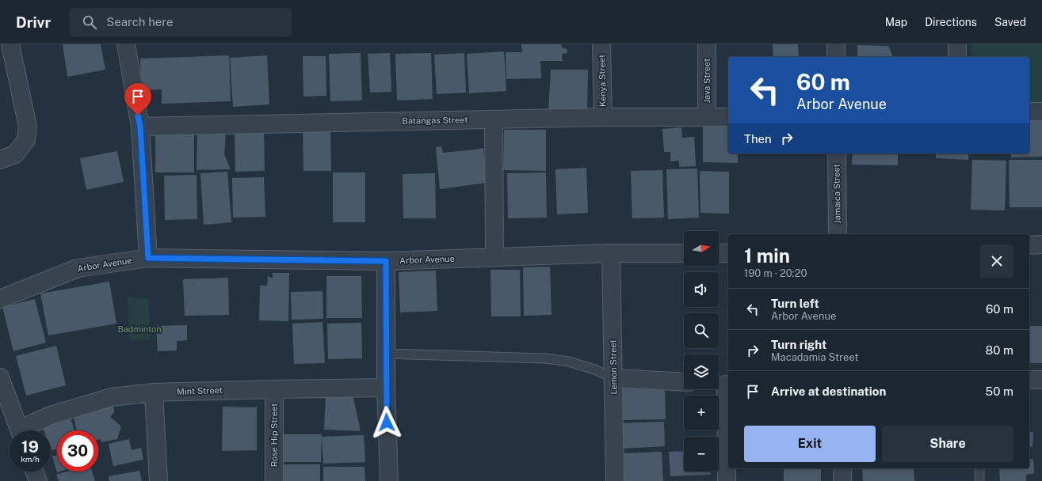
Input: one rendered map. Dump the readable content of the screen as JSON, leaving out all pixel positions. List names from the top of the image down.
{
  "streets": {
    "street": [
      "Kenya Street",
      "Java Street",
      "Batangas Street",
      "Jamaica Street",
      "Arbor Avenue",
      "Lemon Street",
      "Mint Street",
      "Rose Hip Street"
    ]
  },
  "crossings": [
    ["Kenya Street", "Batangas Street"],
    ["Java Street", "Batangas Street"],
    ["Arbor Avenue", "Lemon Street"],
    ["Mint Street", "Rose Hip Street"]
  ],
  "parks": ["Badminton"],
  "north": "right",
  "page": {
    "header": "Drivr",
    "search": "Search here",
    "nav": ["Map", "Directions", "Saved"],
    "turn": ["60 m", "Arbor Avenue"],
    "then": "Then",
    "map_buttons": ["+", "−"],
    "heading": ["1 min", "190 m · 20:20"],
    "list": [
      {
        "name": "Turn left",
        "note": "Arbor Avenue",
        "value": "60 m"
      },
      {
        "name": "Turn right",
        "note": "Macadamia Street",
        "value": "80 m"
      },
      {
        "name": "Arrive at destination",
        "value": "50 m"
      }
    ],
    "buttons": ["Exit", "Share"],
    "speed": "19 km/h",
    "limit": "30"
  }
}
